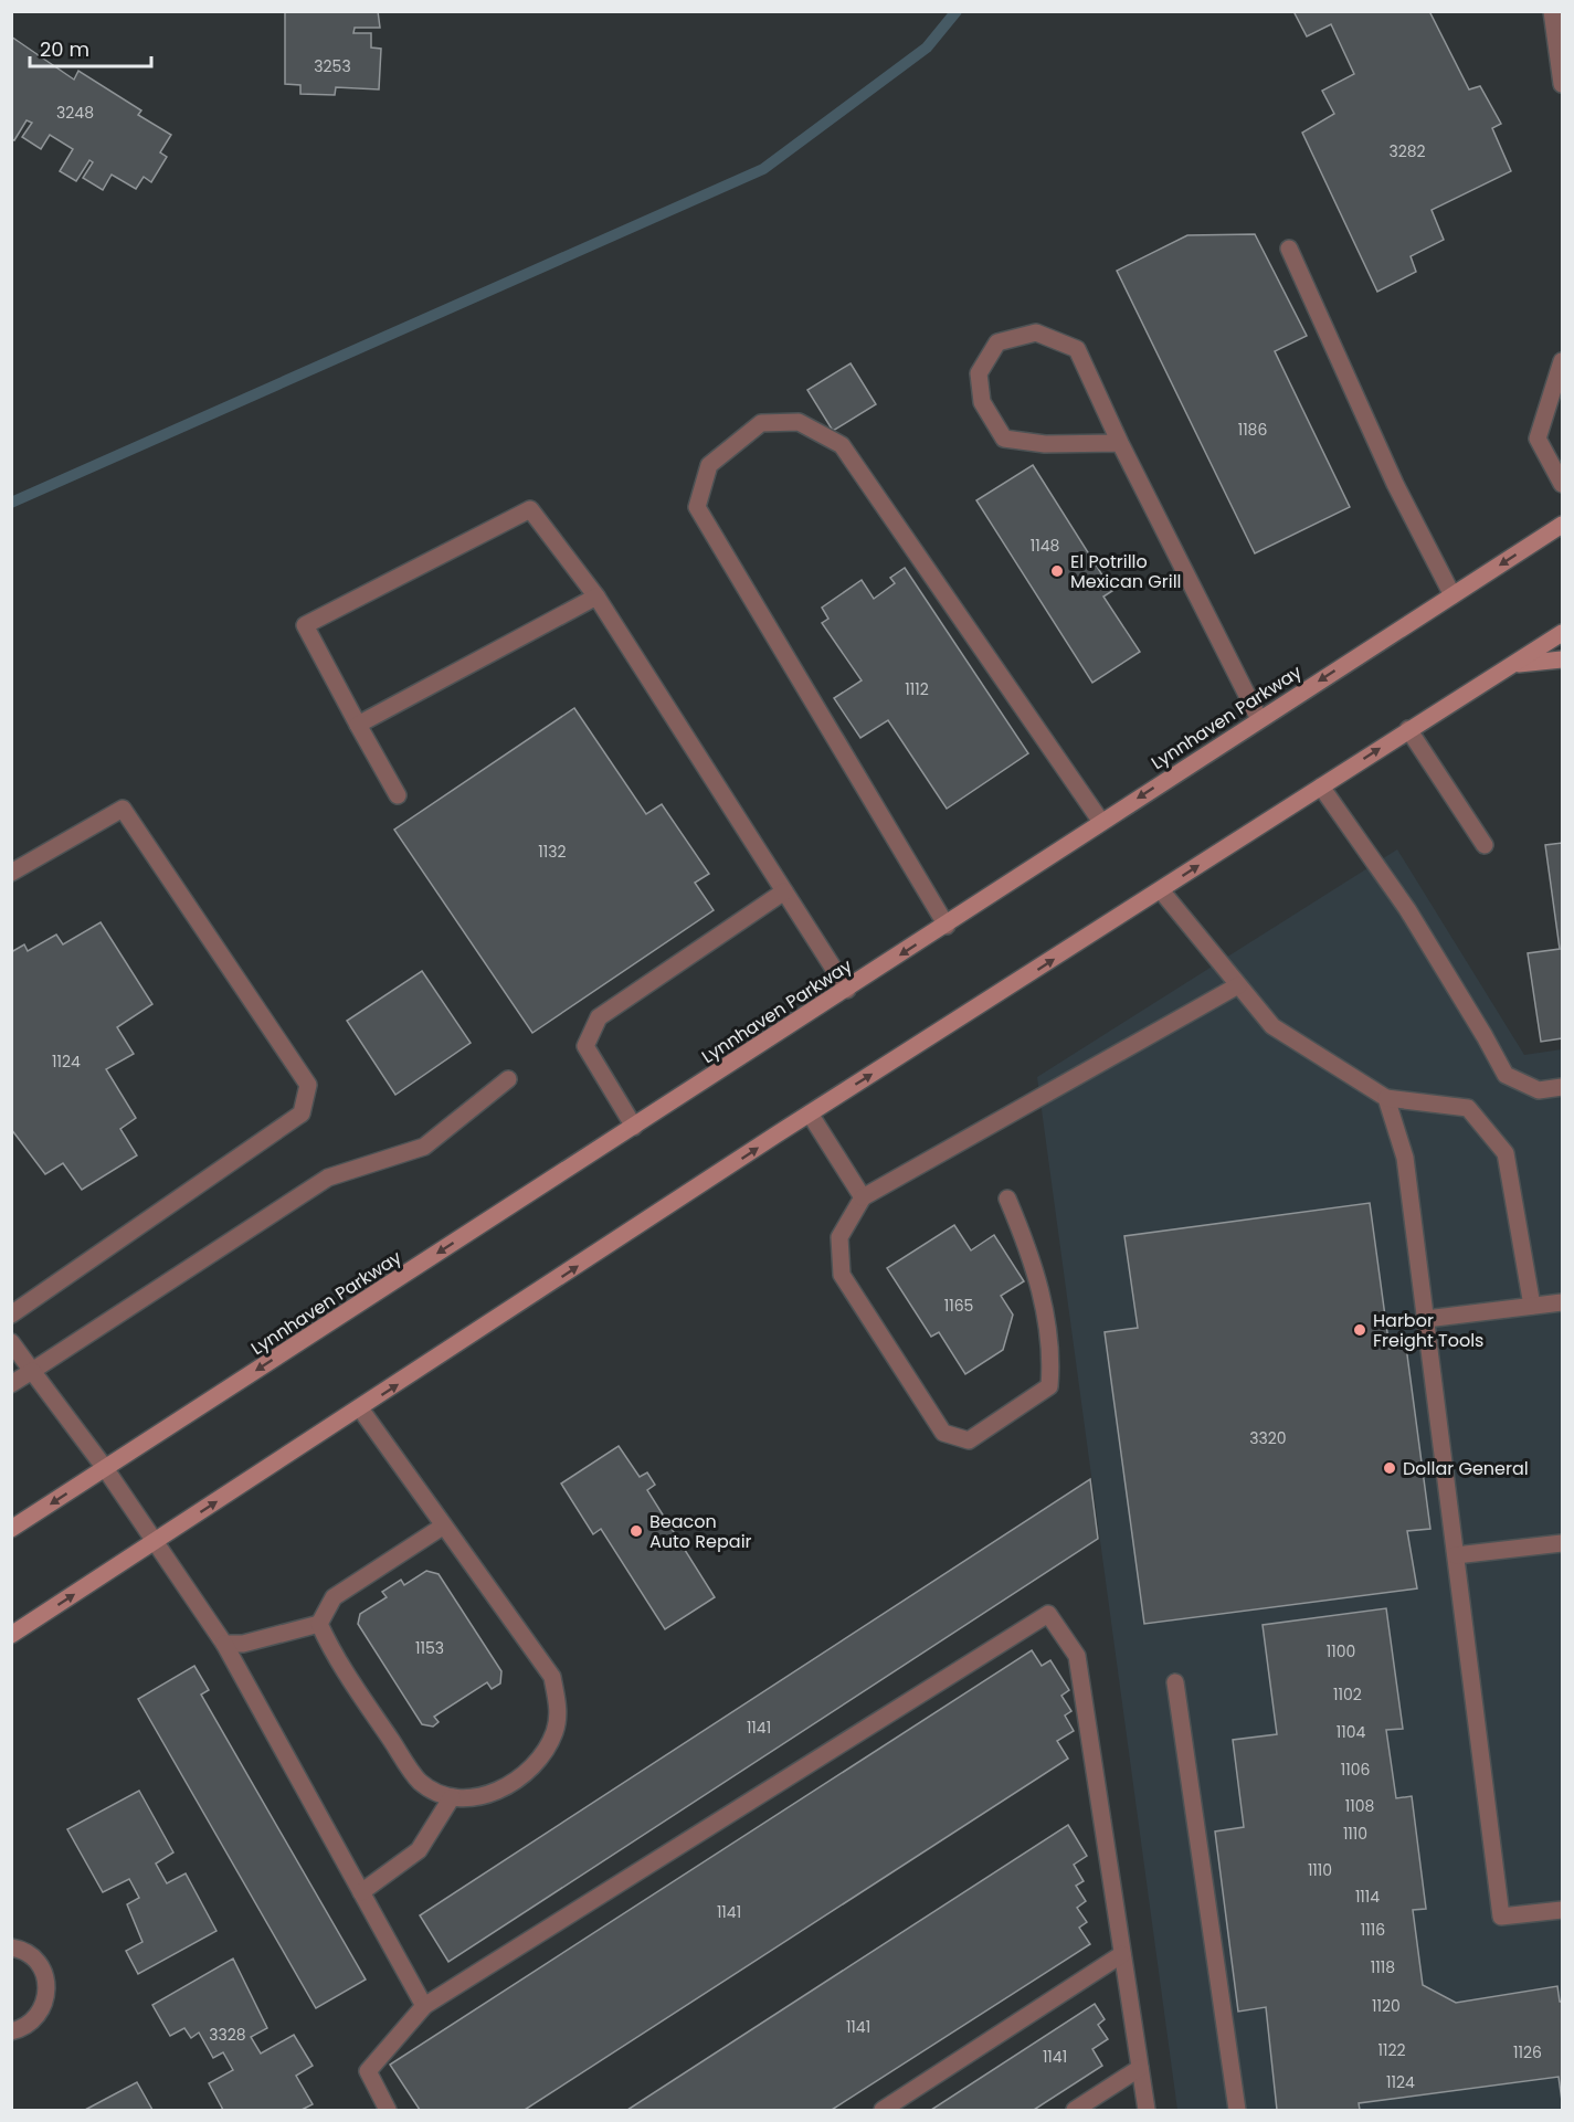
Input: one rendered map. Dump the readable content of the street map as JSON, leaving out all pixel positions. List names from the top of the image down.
{
  "streets": {
    "main road": ["Lynnhaven Parkway"]
  },
  "places": [
    "El Potrillo Mexican Grill",
    "Harbor Freight Tools",
    "Dollar General",
    "Beacon Auto Repair"
  ],
  "house_numbers": [
    "3253",
    "3248",
    "3282",
    "1186",
    "1148",
    "1112",
    "1132",
    "1124",
    "1165",
    "3320",
    "1153",
    "1100",
    "1102",
    "1141",
    "1104",
    "1106",
    "1108",
    "1110",
    "1110",
    "1114",
    "1141",
    "1116",
    "1118",
    "1120",
    "1141",
    "3328",
    "1122",
    "1126",
    "1141",
    "1124"
  ],
  "scale_bar": "20 m"
}
